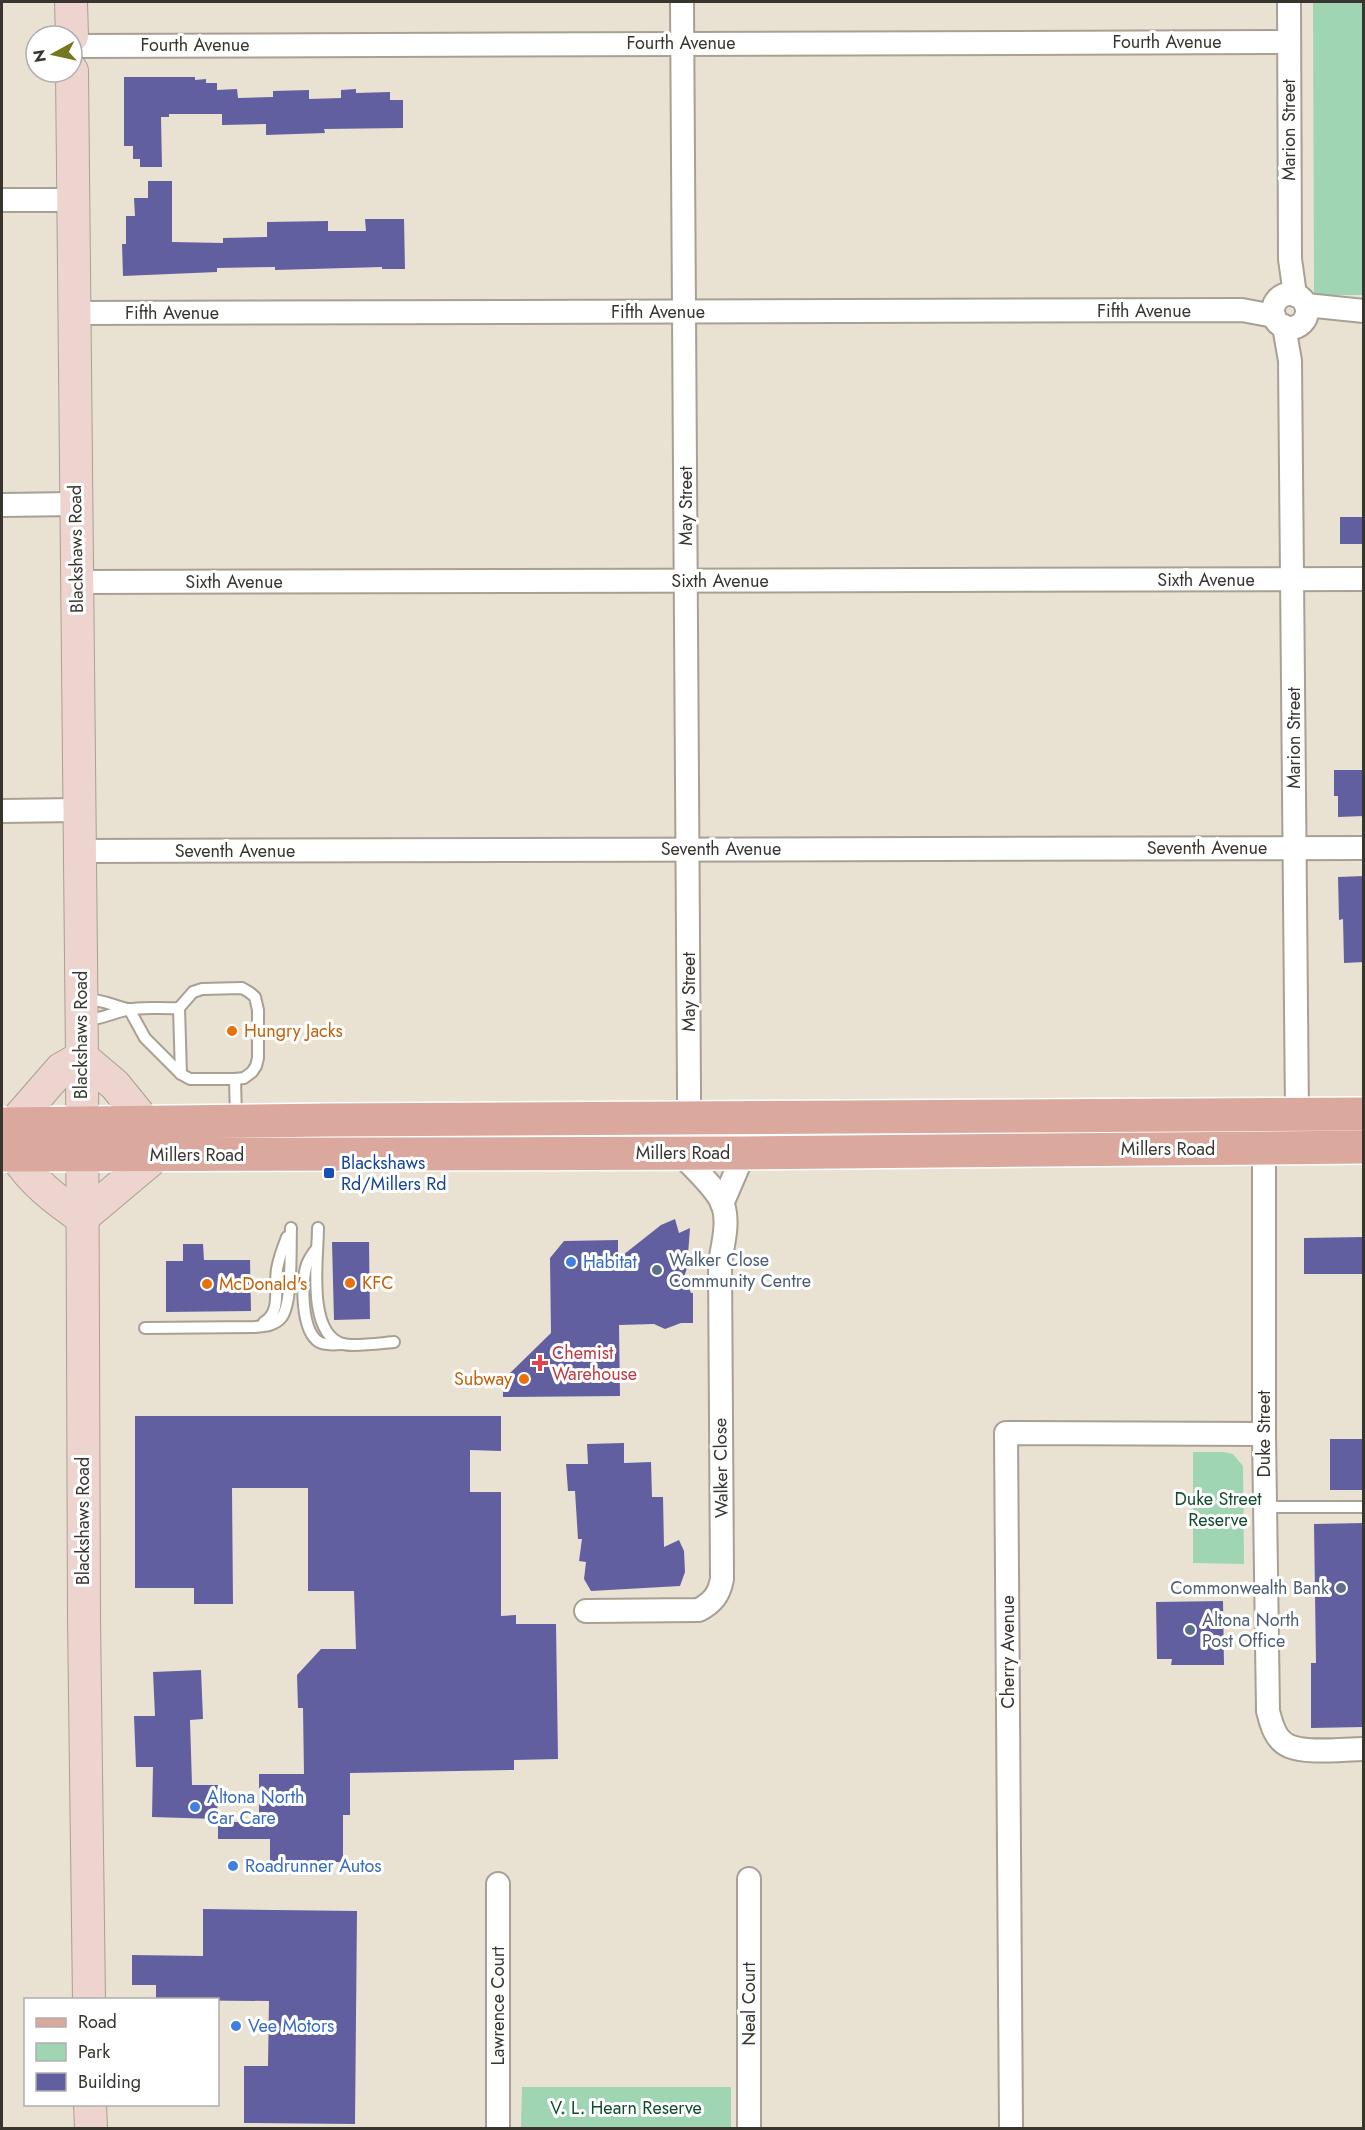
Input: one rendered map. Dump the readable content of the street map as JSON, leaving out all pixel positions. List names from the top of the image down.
{
  "streets": {
    "main road": ["Blackshaws Road", "Millers Road"],
    "street": [
      "Fourth Avenue",
      "Marion Street",
      "Fifth Avenue",
      "May Street",
      "Sixth Avenue",
      "Seventh Avenue",
      "Duke Street",
      "Walker Close",
      "Cherry Avenue",
      "Neal Court",
      "Lawrence Court"
    ]
  },
  "crossings": [
    ["Fourth Avenue", "Marion Street"],
    ["Fourth Avenue", "May Street"],
    ["Marion Street", "Fifth Avenue"],
    ["Marion Street", "Sixth Avenue"],
    ["Marion Street", "Seventh Avenue"],
    ["Marion Street", "Millers Road"],
    ["Fifth Avenue", "May Street"],
    ["Fifth Avenue", "Blackshaws Road"],
    ["May Street", "Sixth Avenue"],
    ["May Street", "Seventh Avenue"],
    ["May Street", "Millers Road"],
    ["Blackshaws Road", "Sixth Avenue"],
    ["Blackshaws Road", "Seventh Avenue"],
    ["Blackshaws Road", "Millers Road"],
    ["Millers Road", "Duke Street"],
    ["Millers Road", "Walker Close"],
    ["Duke Street", "Cherry Avenue"]
  ],
  "parks": ["Duke Street Reserve", "V. L. Hearn Reserve"],
  "places": {
    "other": [
      "Hungry Jacks",
      "Habitat",
      "Walker Close Community Centre",
      "KFC",
      "McDonald's",
      "Subway",
      "Commonwealth Bank",
      "Altona North Post Office",
      "Altona North Car Care",
      "Roadrunner Autos",
      "Vee Motors"
    ],
    "transit": ["Blackshaws Rd/Millers Rd"],
    "health": ["Chemist Warehouse"]
  },
  "legend": ["Road", "Park", "Building"],
  "north": "left"
}
